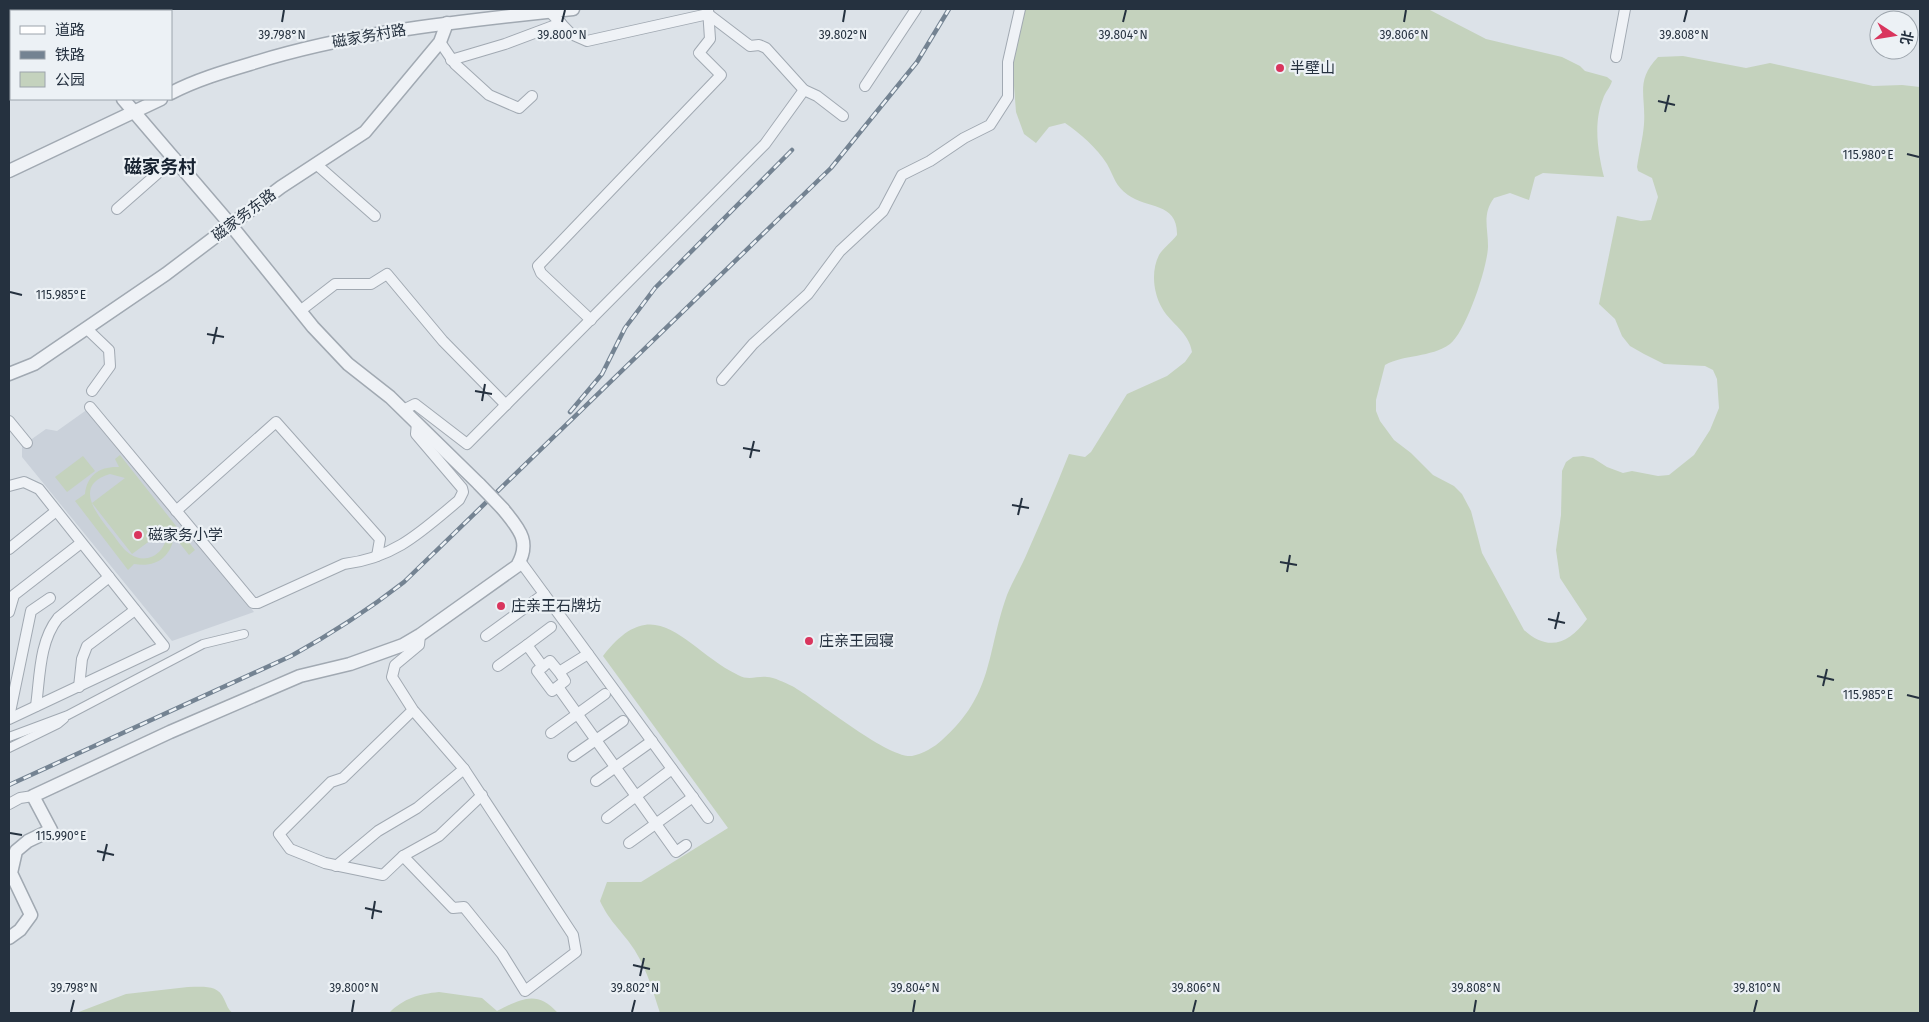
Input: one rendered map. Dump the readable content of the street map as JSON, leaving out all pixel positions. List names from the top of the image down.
{
  "streets": {
    "street": ["磁家务村路", "磁家务东路"]
  },
  "crossings": [
    ["磁家务村路", "磁家务东路"]
  ],
  "districts": ["磁家务村"],
  "places": [
    "半壁山",
    "磁家务小学",
    "庄亲王石牌坊",
    "庄亲王园寝"
  ],
  "legend": ["道路", "铁路", "公园"],
  "north": "right",
  "coordinates": [
    "39.798°N",
    "39.800°N",
    "39.802°N",
    "39.804°N",
    "39.806°N",
    "39.808°N",
    "115.980°E",
    "115.985°E",
    "115.990°E",
    "39.810°N"
  ]
}
